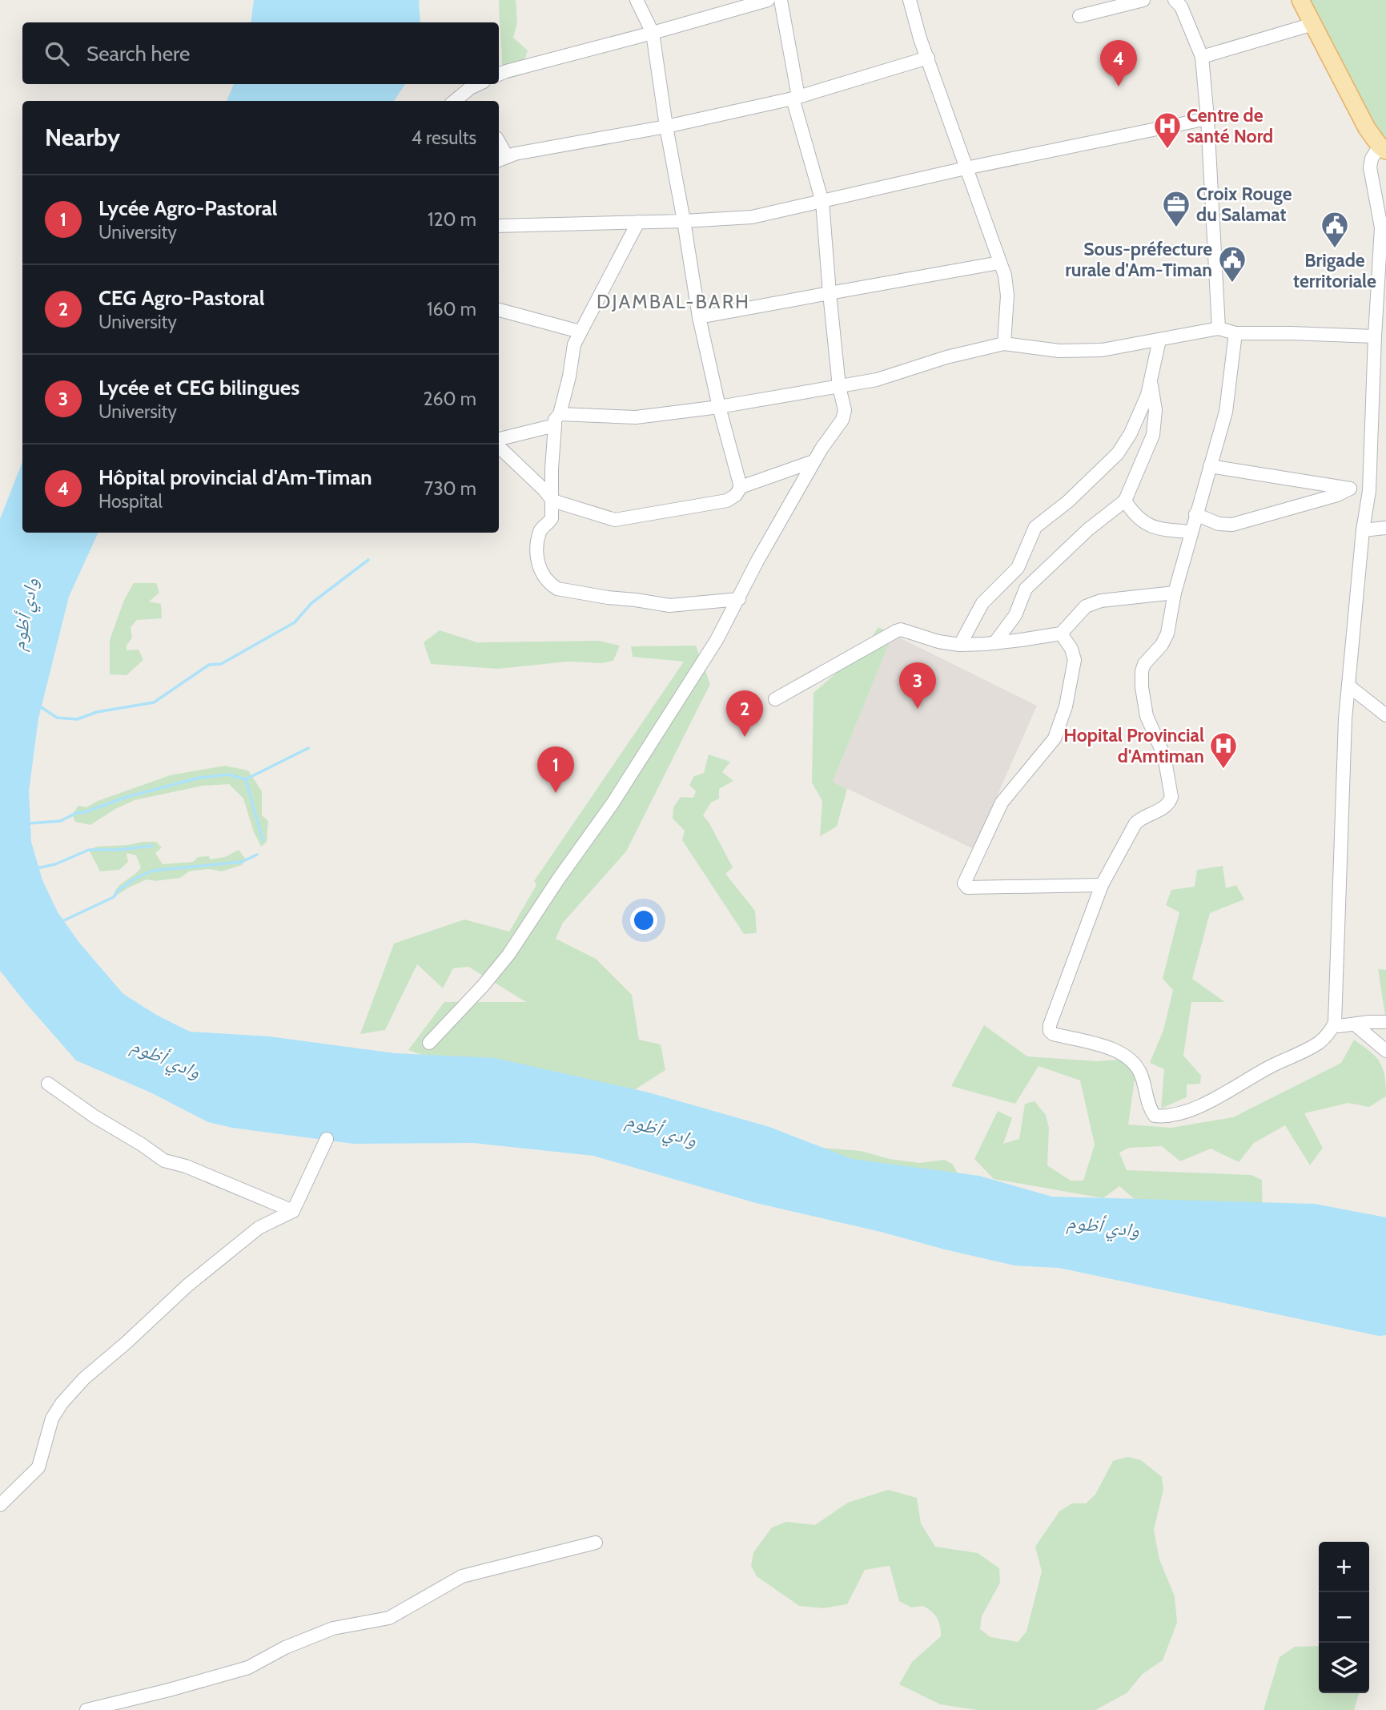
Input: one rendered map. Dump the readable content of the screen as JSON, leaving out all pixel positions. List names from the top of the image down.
{
  "districts": ["DJAMBAL-BARH"],
  "water": ["وادي أظوم"],
  "places": {
    "hospital": ["Centre de santé Nord", "Hopital Provincial d'Amtiman"],
    "office": ["Croix Rouge du Salamat"],
    "public building": ["Brigade territoriale", "Sous-préfecture rurale d'Am-Timan"]
  },
  "page": {
    "search": "Search here",
    "pins": [
      "4",
      "3",
      "2",
      "1"
    ],
    "heading": ["Nearby", "4 results"],
    "list": [
      {
        "mark": "1",
        "name": "Lycée Agro-Pastoral",
        "note": "University",
        "value": "120 m"
      },
      {
        "mark": "2",
        "name": "CEG Agro-Pastoral",
        "note": "University",
        "value": "160 m"
      },
      {
        "mark": "3",
        "name": "Lycée et CEG bilingues",
        "note": "University",
        "value": "260 m"
      },
      {
        "mark": "4",
        "name": "Hôpital provincial d'Am-Timan",
        "note": "Hospital",
        "value": "730 m"
      }
    ],
    "map_buttons": ["+", "−"]
  }
}
